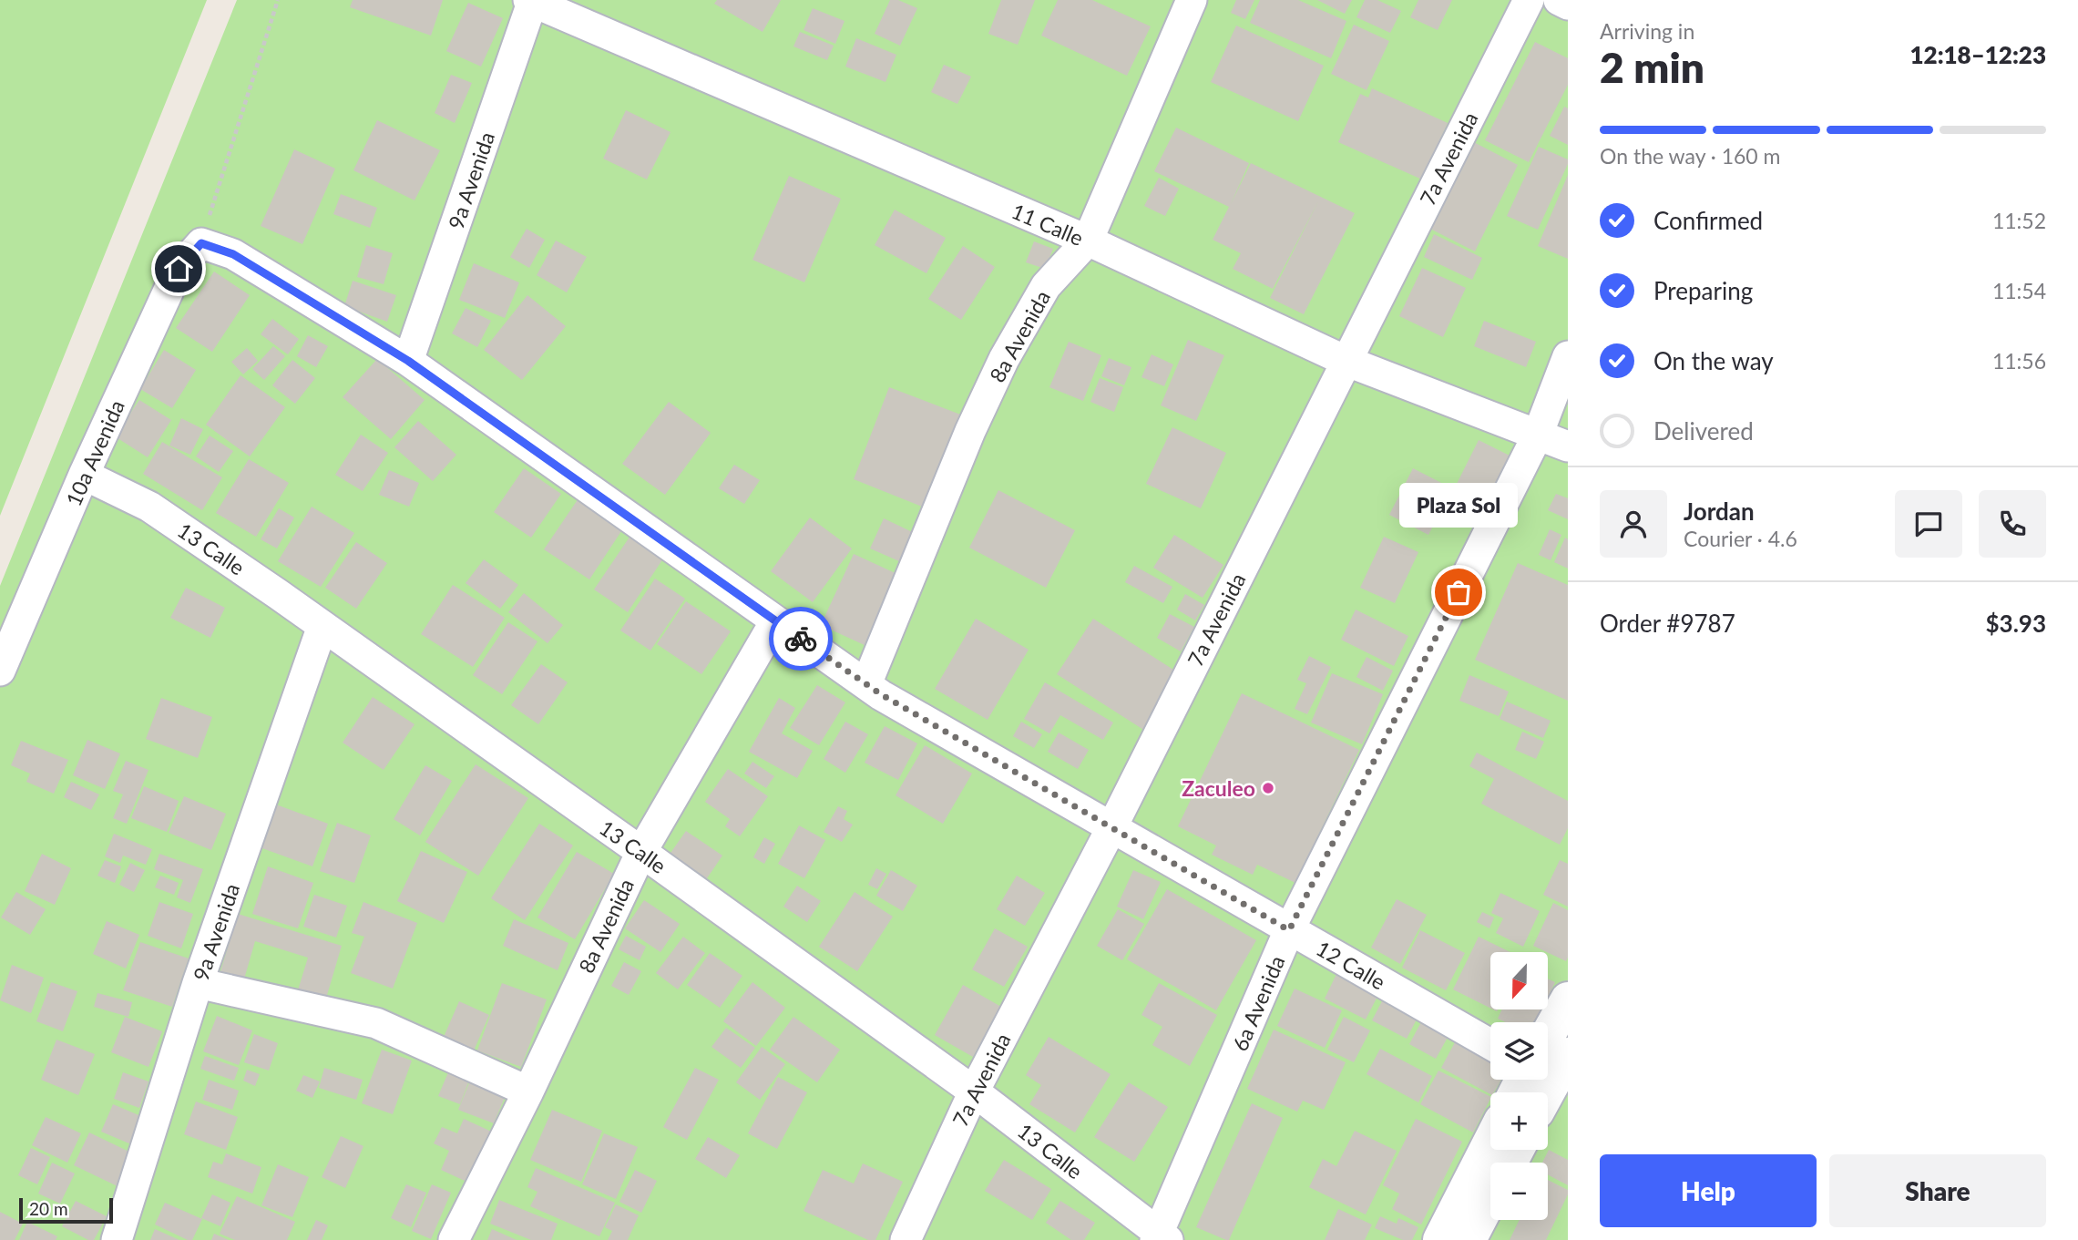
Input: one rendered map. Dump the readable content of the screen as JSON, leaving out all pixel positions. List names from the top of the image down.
{
  "streets": {
    "street": [
      "7a Avenida",
      "9a Avenida",
      "11 Calle",
      "8a Avenida",
      "10a Avenida",
      "13 Calle",
      "12 Calle",
      "6a Avenida"
    ]
  },
  "crossings": [
    ["7a Avenida", "11 Calle"],
    ["7a Avenida", "13 Calle"],
    ["7a Avenida", "12 Calle"],
    ["9a Avenida", "11 Calle"],
    ["9a Avenida", "13 Calle"],
    ["9a Avenida", "12 Calle"],
    ["11 Calle", "8a Avenida"],
    ["11 Calle", "6a Avenida"],
    ["8a Avenida", "13 Calle"],
    ["8a Avenida", "12 Calle"],
    ["10a Avenida", "13 Calle"],
    ["10a Avenida", "12 Calle"],
    ["13 Calle", "6a Avenida"],
    ["12 Calle", "6a Avenida"]
  ],
  "places": ["Plaza Sol", "Zaculeo"],
  "scale_bar": "20 m",
  "north": "bottom",
  "page": {
    "heading": ["2 min", "Arriving in", "12:18–12:23"],
    "panel": [
      "Jordan",
      "Courier · 4.6",
      "Order #9787",
      "$3.93"
    ],
    "bar": "On the way · 160 m",
    "list": [
      ["Confirmed", "11:52"],
      ["Preparing", "11:54"],
      ["On the way", "11:56"],
      "Delivered"
    ],
    "bubble": "Plaza Sol",
    "map_buttons": ["+", "−"],
    "buttons": ["Help", "Share"],
    "scale": "20 m"
  }
}
